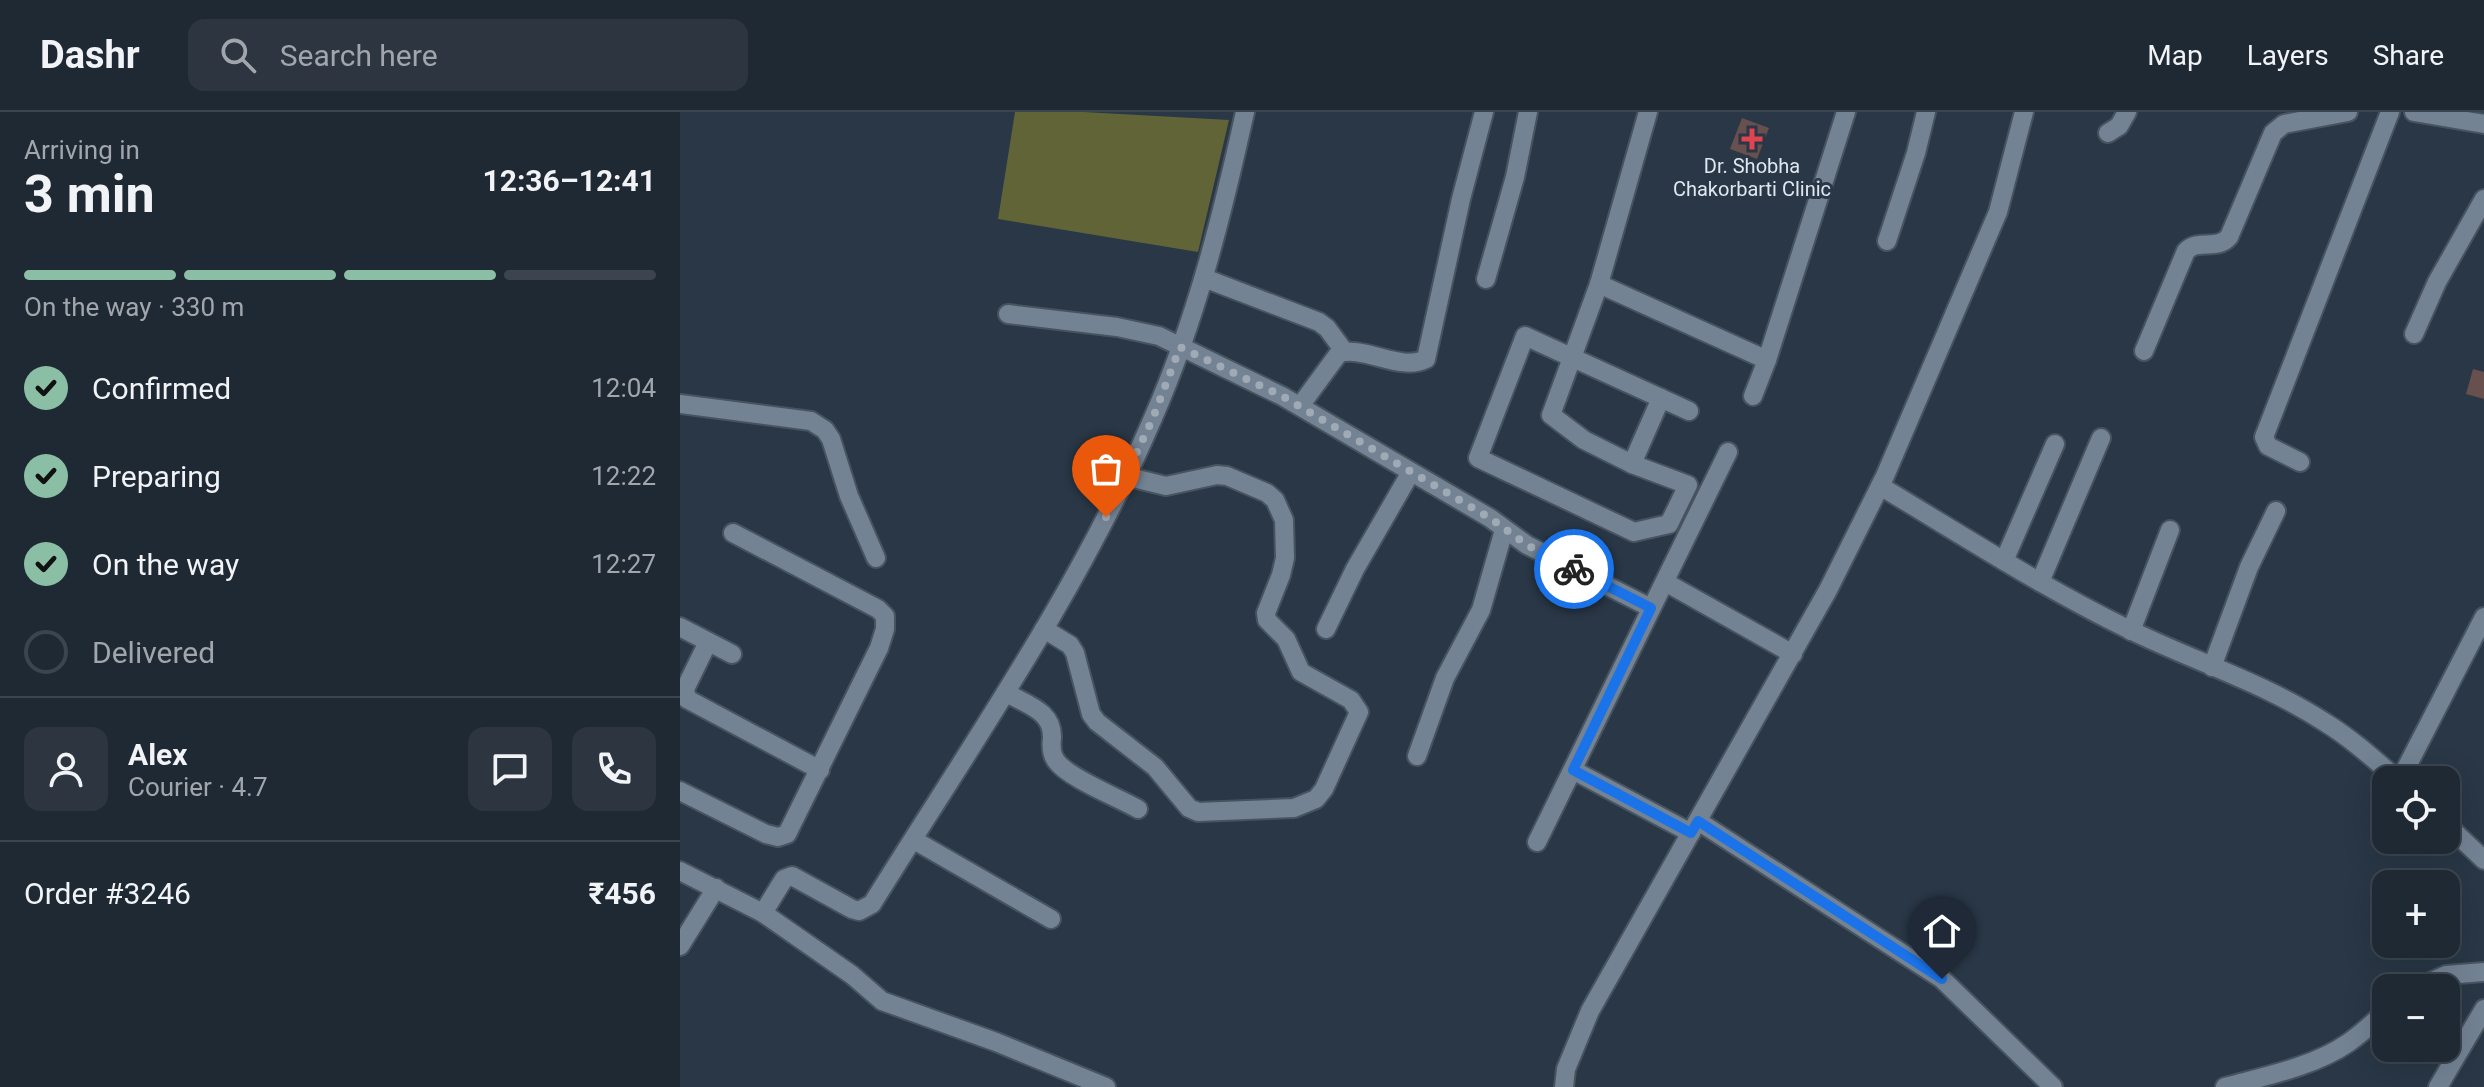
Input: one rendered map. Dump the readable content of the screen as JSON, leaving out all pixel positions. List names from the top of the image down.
{
  "places": {
    "health": ["Dr. Shobha Chakorbarti Clinic"]
  },
  "page": {
    "header": "Dashr",
    "search": "Search here",
    "nav": ["Map", "Layers", "Share"],
    "heading": ["3 min", "Arriving in", "12:36–12:41"],
    "panel": [
      "Alex",
      "Courier · 4.7",
      "Order #3246",
      "₹456"
    ],
    "bar": "On the way · 330 m",
    "list": [
      ["Confirmed", "12:04"],
      ["Preparing", "12:22"],
      ["On the way", "12:27"],
      "Delivered"
    ],
    "map_buttons": ["+", "−"]
  }
}
